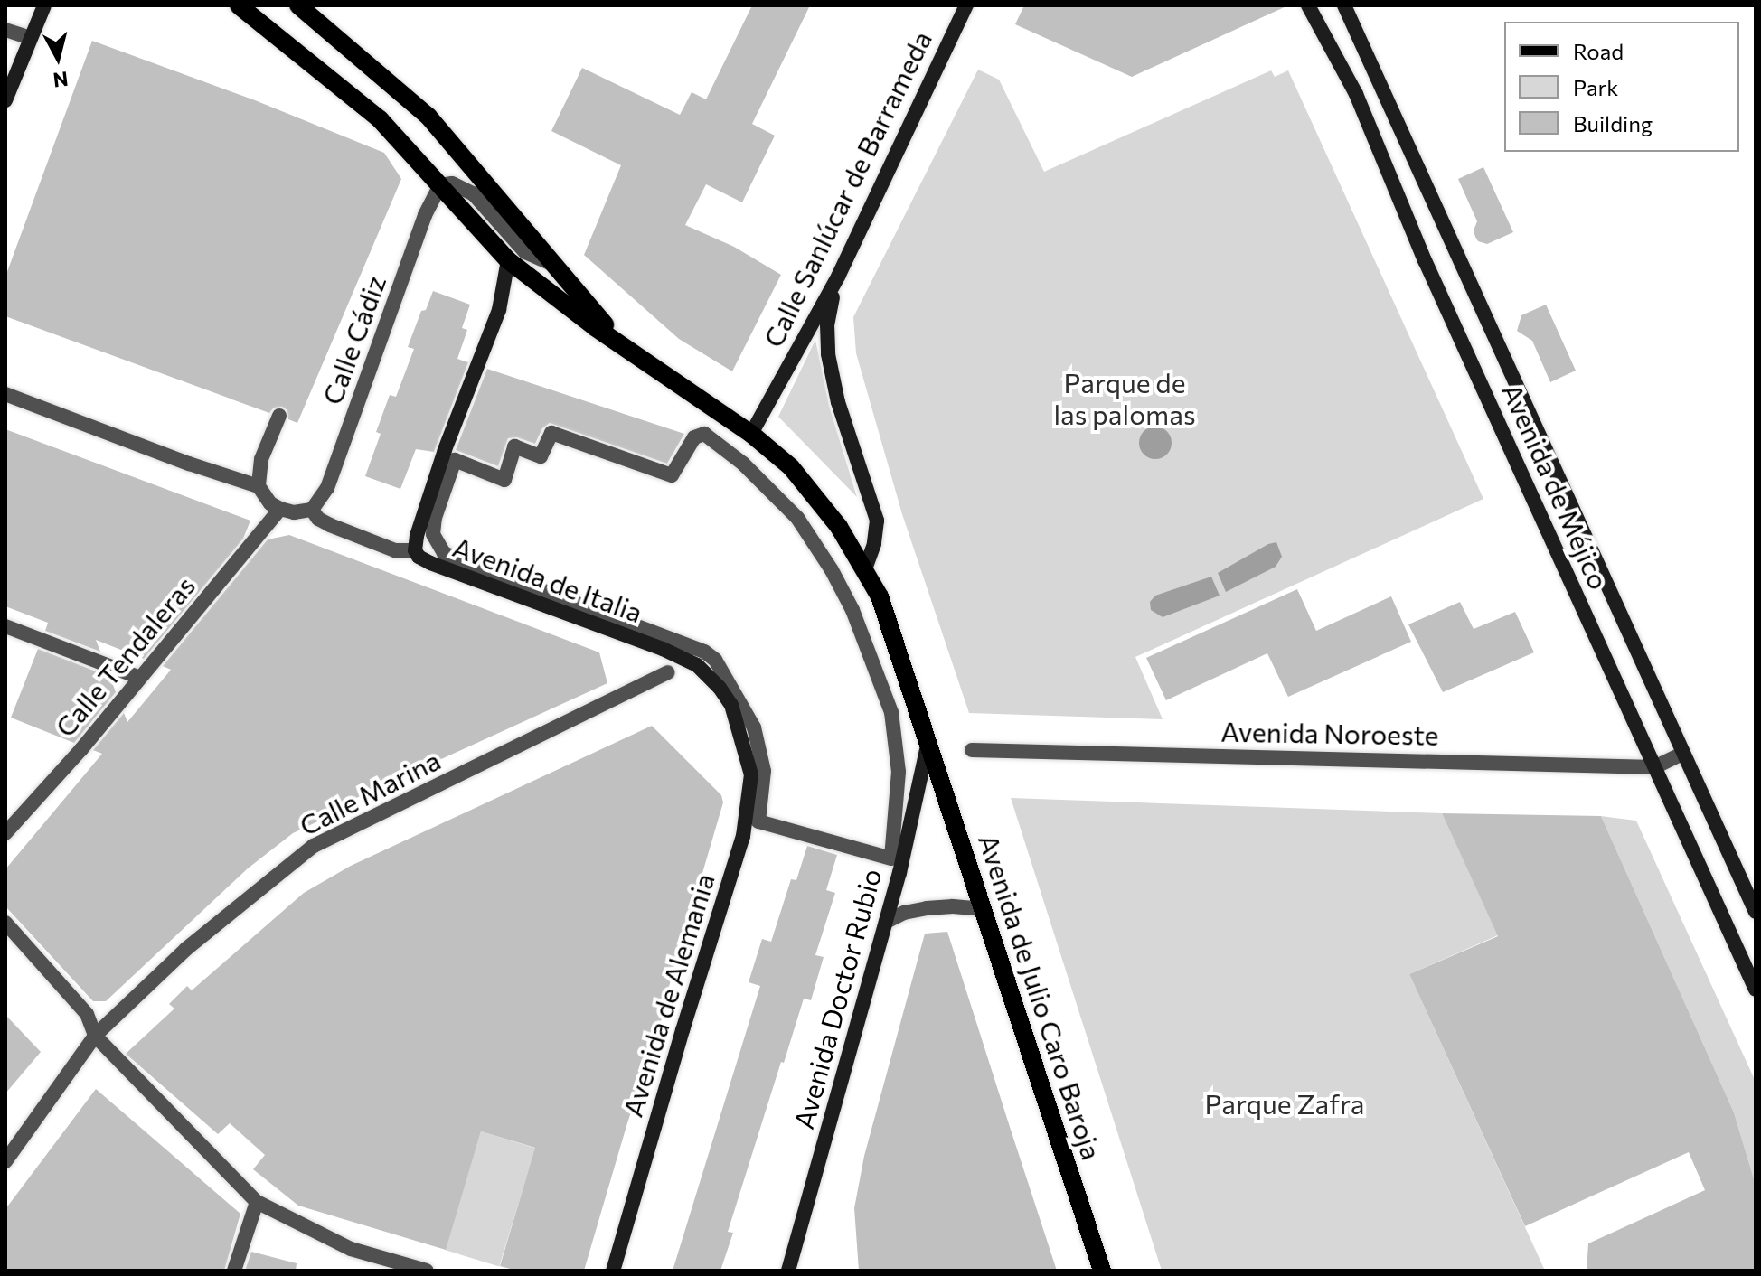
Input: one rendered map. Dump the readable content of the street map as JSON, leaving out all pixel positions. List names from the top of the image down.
{
  "streets": {
    "main road": ["Avenida de Julio Caro Baroja"],
    "street": [
      "Calle Sanlúcar de Barrameda",
      "Calle Cádiz",
      "Avenida de Méjico",
      "Avenida de Italia",
      "Calle Tendaleras",
      "Avenida Noroeste",
      "Calle Marina",
      "Avenida de Alemania",
      "Avenida Doctor Rubio"
    ]
  },
  "crossings": [
    ["Calle Sanlúcar de Barrameda", "Avenida de Julio Caro Baroja"],
    ["Calle Cádiz", "Avenida de Italia"],
    ["Avenida de Méjico", "Avenida Noroeste"],
    ["Avenida de Italia", "Avenida de Alemania"],
    ["Avenida de Julio Caro Baroja", "Avenida Doctor Rubio"]
  ],
  "parks": ["Parque de las palomas", "Parque Zafra"],
  "legend": ["Road", "Park", "Building"],
  "north": "bottom"
}
